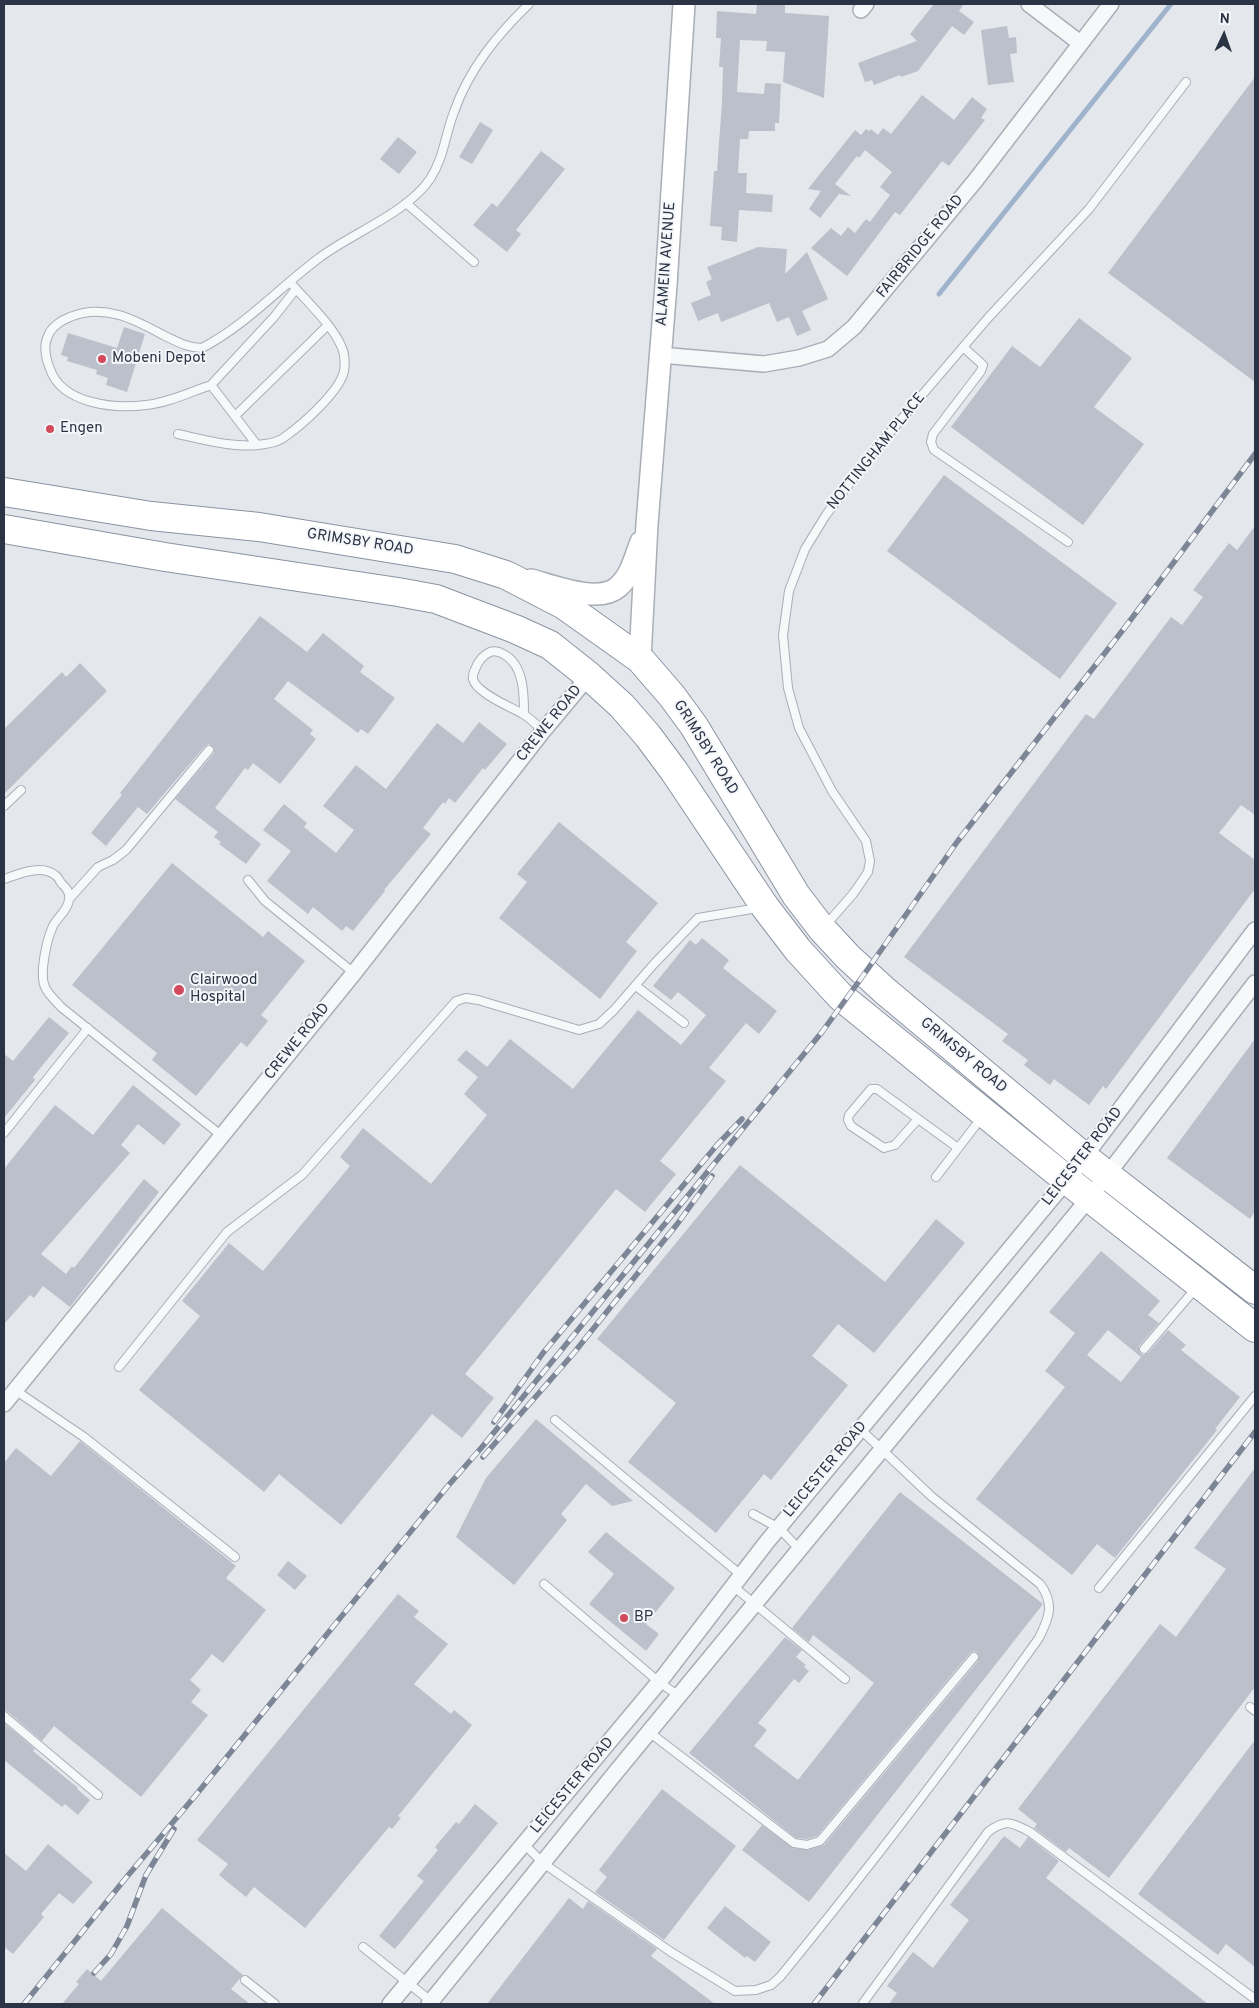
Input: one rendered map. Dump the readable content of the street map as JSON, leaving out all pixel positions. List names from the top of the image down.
{
  "streets": {
    "highway": ["GRIMSBY ROAD"],
    "street": [
      "FAIRBRIDGE ROAD",
      "ALAMEIN AVENUE",
      "CREWE ROAD",
      "LEICESTER ROAD"
    ],
    "lane": ["NOTTINGHAM PLACE"]
  },
  "crossings": [
    ["FAIRBRIDGE ROAD", "ALAMEIN AVENUE"],
    ["ALAMEIN AVENUE", "GRIMSBY ROAD"],
    ["NOTTINGHAM PLACE", "GRIMSBY ROAD"],
    ["GRIMSBY ROAD", "CREWE ROAD"],
    ["GRIMSBY ROAD", "LEICESTER ROAD"]
  ],
  "places": [
    "Mobeni Depot",
    "Engen",
    "Clairwood Hospital",
    "BP"
  ],
  "north": "top"
}
